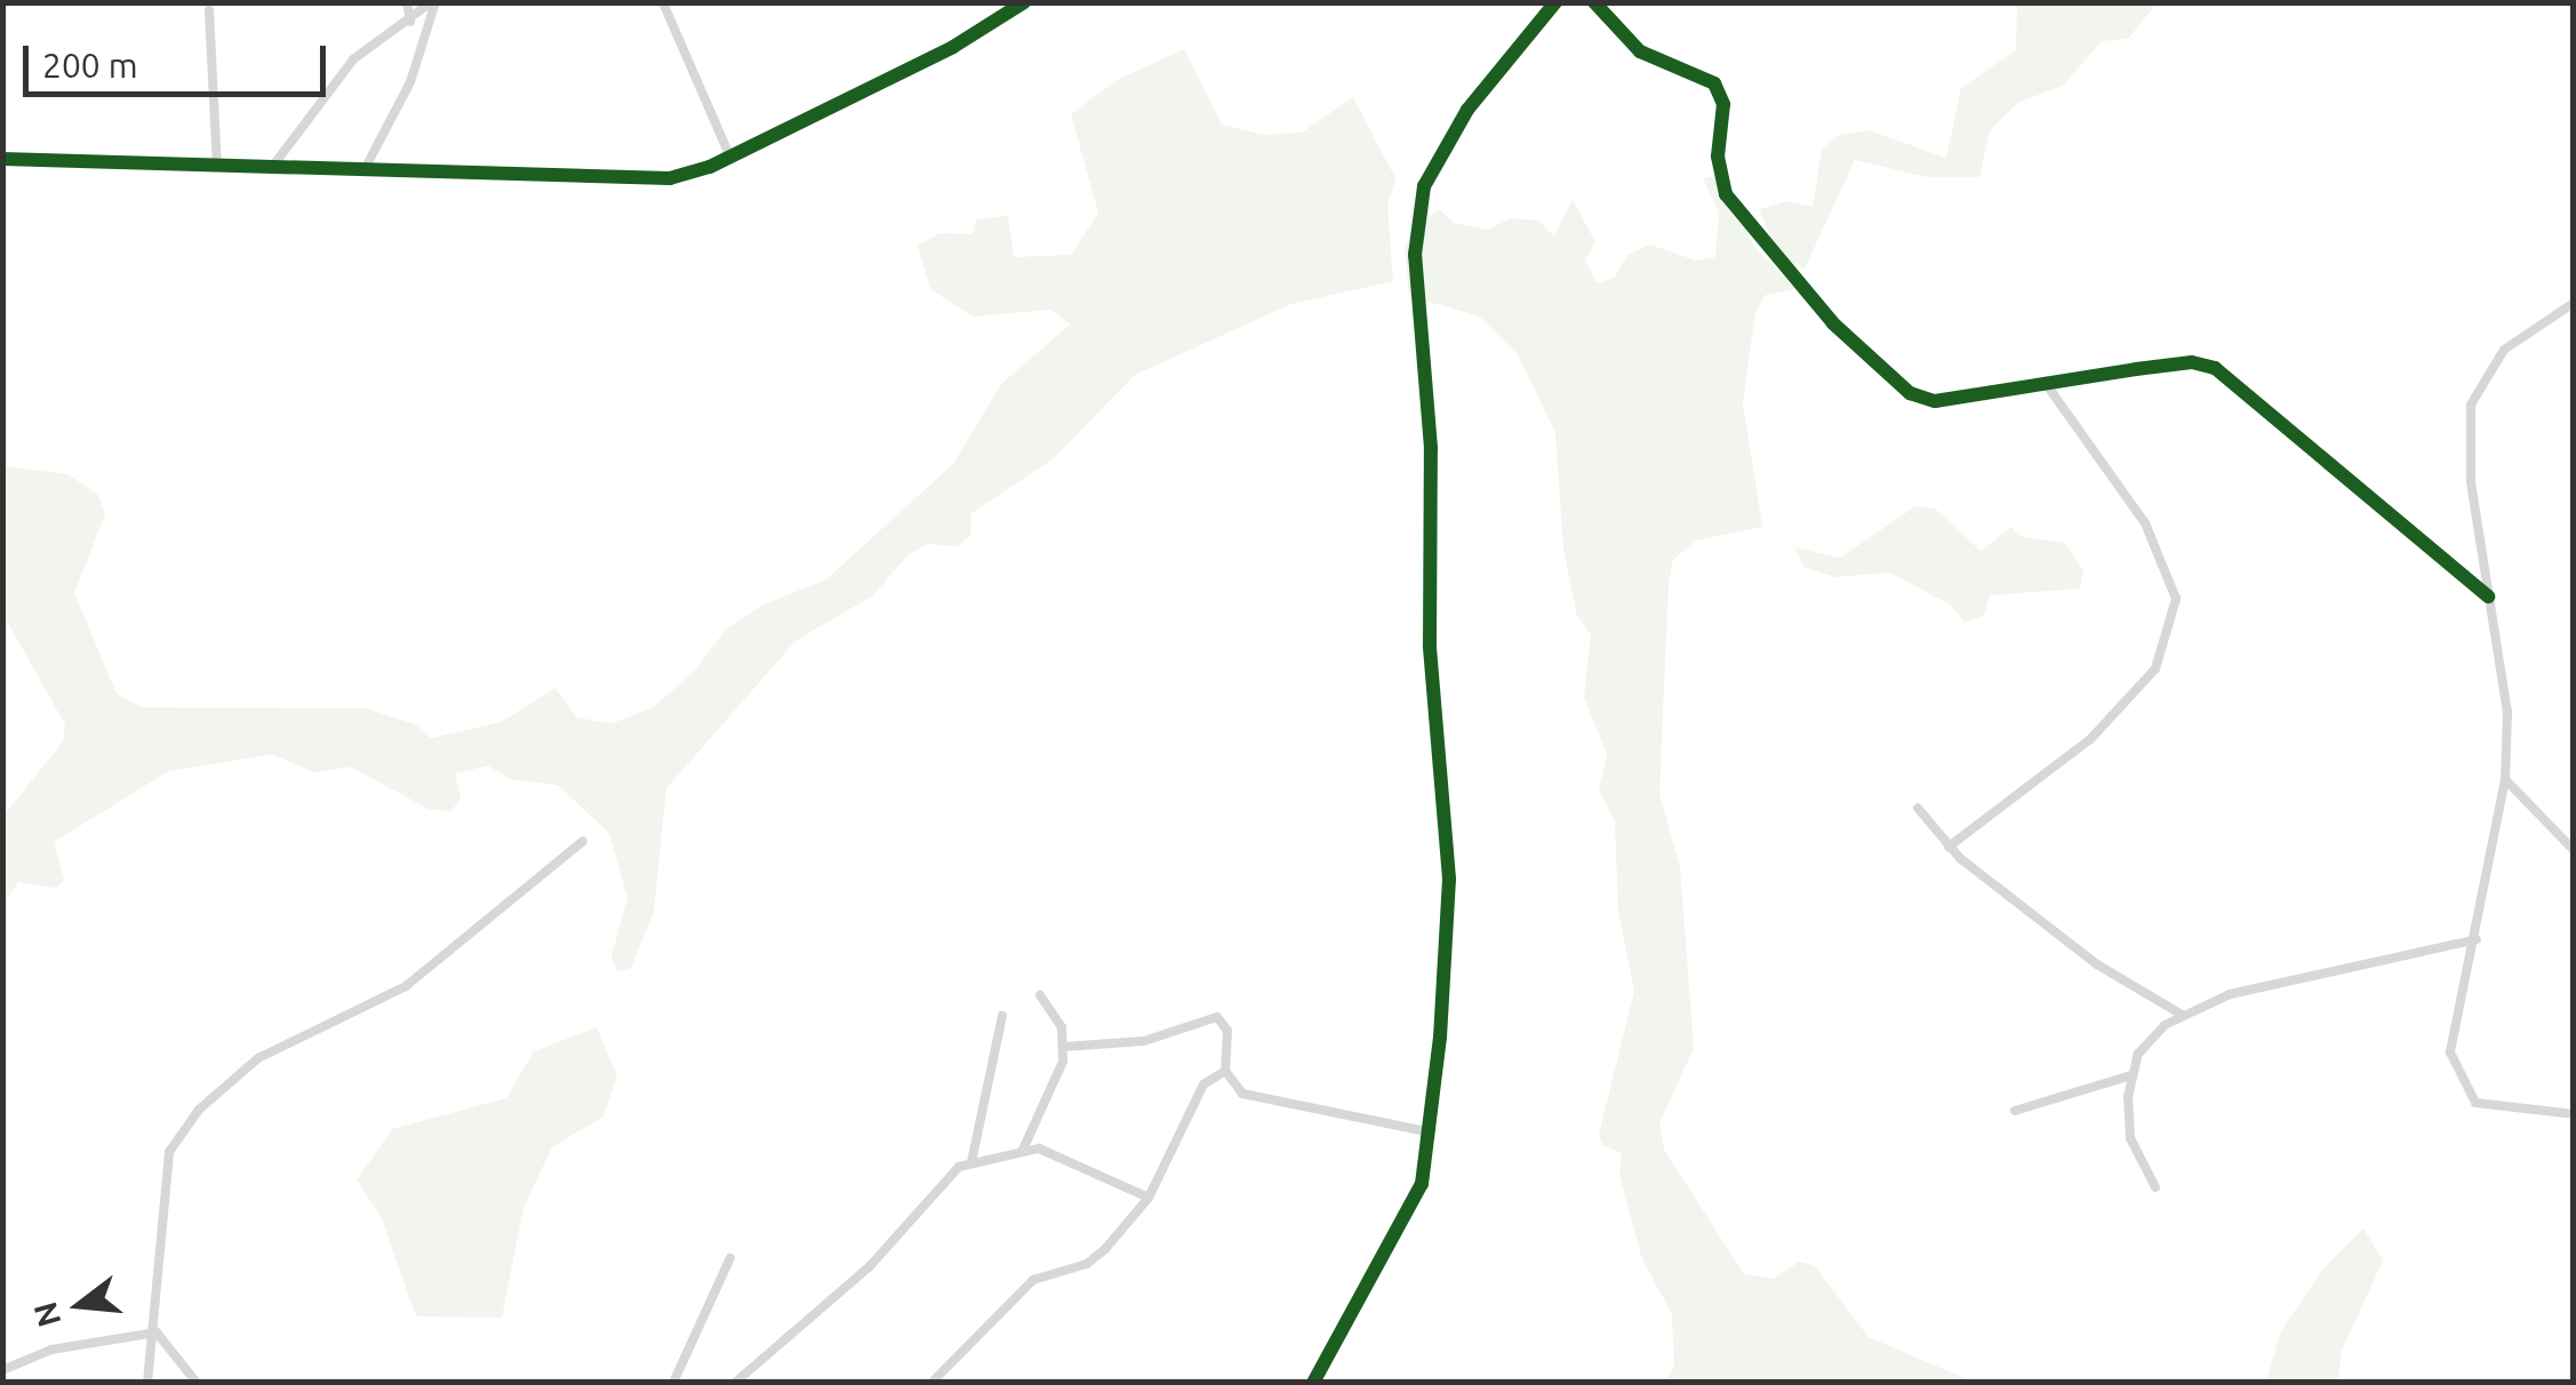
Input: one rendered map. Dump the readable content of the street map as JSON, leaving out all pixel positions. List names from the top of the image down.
{
  "scale_bar": "200 m",
  "north": "left"
}
